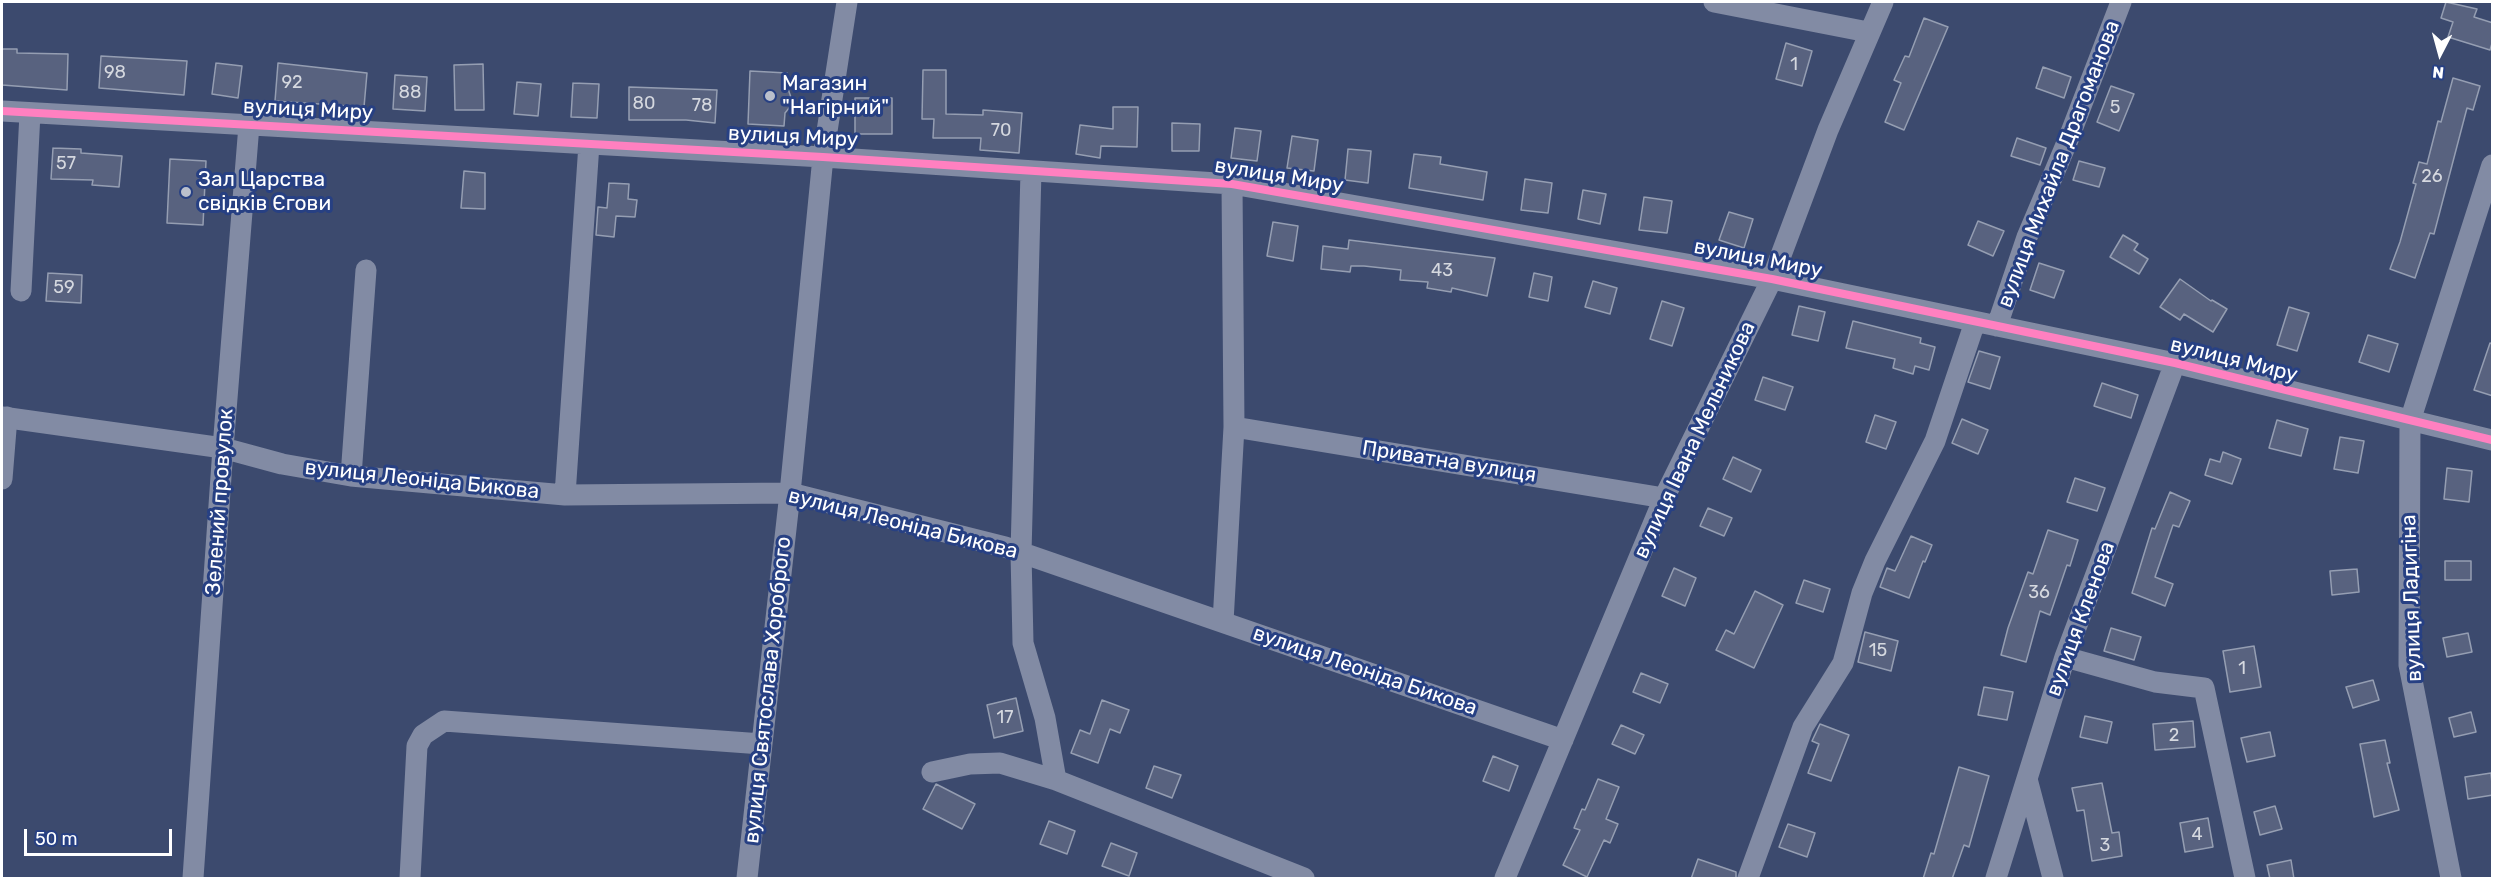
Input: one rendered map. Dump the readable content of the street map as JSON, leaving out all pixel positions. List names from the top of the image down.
{
  "streets": {
    "street": [
      "вулиця Миру",
      "вулиця Михайла Драгоманова",
      "вулиця Івана Мельникова",
      "Приватна вулиця",
      "вулиця Леоніда Бикова",
      "Зелений провулок",
      "вулиця Ладигіна",
      "вулиця Кленова",
      "вулиця Святослава Хороброго"
    ]
  },
  "crossings": [
    ["вулиця Миру", "вулиця Михайла Драгоманова"],
    ["вулиця Миру", "вулиця Івана Мельникова"],
    ["вулиця Миру", "Зелений провулок"],
    ["вулиця Миру", "вулиця Ладигіна"],
    ["вулиця Миру", "вулиця Кленова"],
    ["вулиця Миру", "вулиця Святослава Хороброго"],
    ["вулиця Івана Мельникова", "Приватна вулиця"],
    ["вулиця Івана Мельникова", "вулиця Леоніда Бикова"],
    ["вулиця Леоніда Бикова", "Зелений провулок"],
    ["вулиця Леоніда Бикова", "вулиця Святослава Хороброго"]
  ],
  "places": ["Магазин \"Нагірний\"", "Зал Царства свідків Єгови"],
  "house_numbers": [
    "1",
    "98",
    "92",
    "88",
    "80",
    "78",
    "5",
    "70",
    "57",
    "26",
    "43",
    "59",
    "36",
    "15",
    "1",
    "17",
    "2",
    "4",
    "3"
  ],
  "scale_bar": "50 m",
  "north": "bottom"
}
